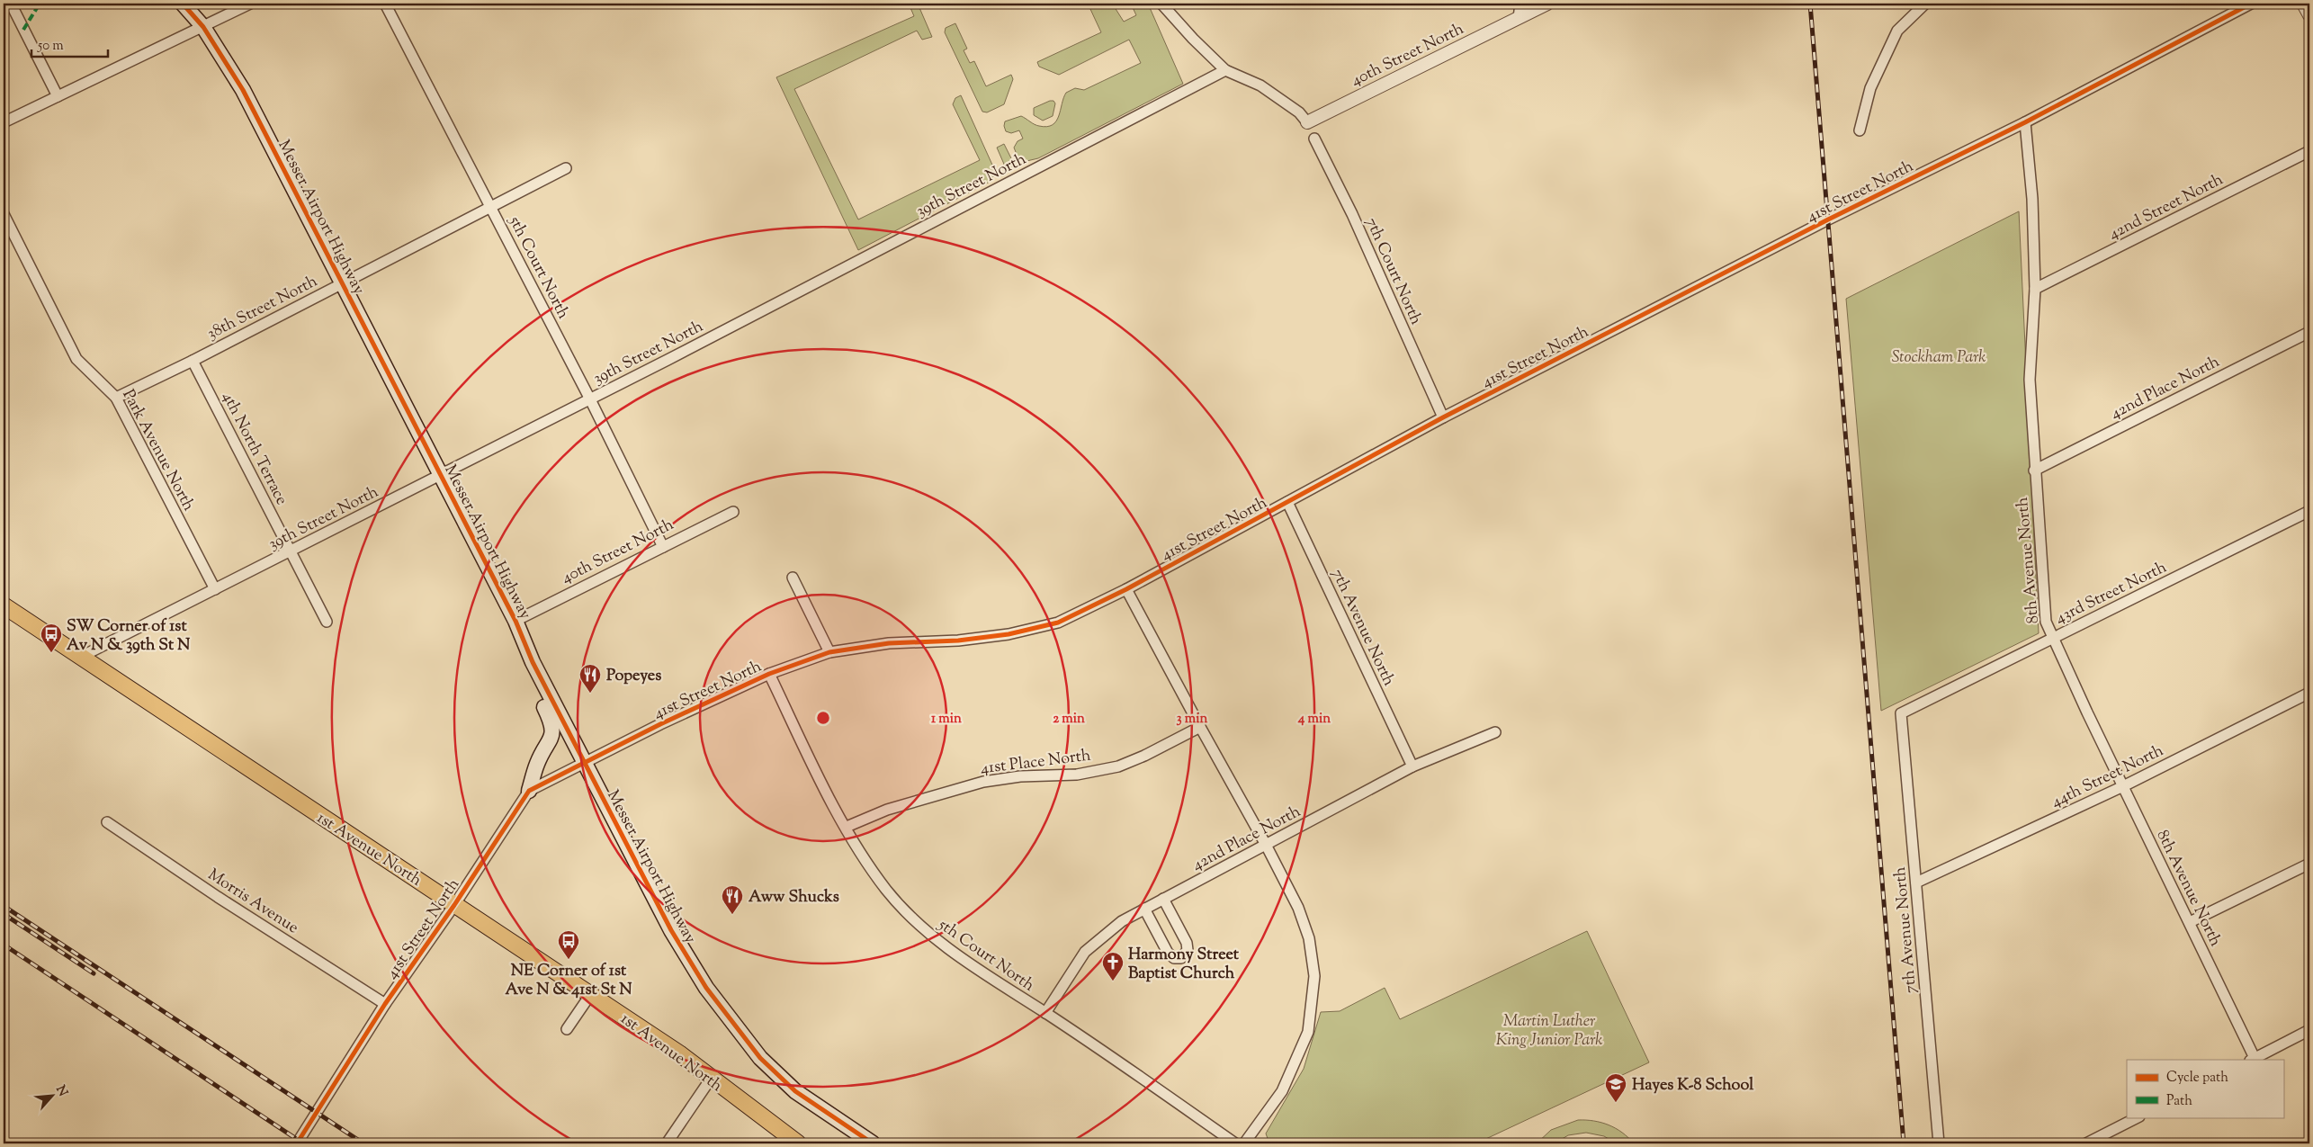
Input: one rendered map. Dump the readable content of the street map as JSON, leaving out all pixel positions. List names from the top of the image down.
{
  "streets": {
    "main road": ["Messer Airport Highway", "1st Avenue North"],
    "street": [
      "40th Street North",
      "39th Street North",
      "41st Street North",
      "42nd Street North",
      "5th Court North",
      "7th Court North",
      "38th Street North",
      "42nd Place North",
      "4th North Terrace",
      "Park Avenue North",
      "8th Avenue North",
      "43rd Street North",
      "7th Avenue North",
      "41st Place North",
      "44th Street North",
      "Morris Avenue"
    ]
  },
  "crossings": [
    ["40th Street North", "Messer Airport Highway"],
    ["40th Street North", "5th Court North"],
    ["39th Street North", "Messer Airport Highway"],
    ["39th Street North", "5th Court North"],
    ["39th Street North", "4th North Terrace"],
    ["39th Street North", "Park Avenue North"],
    ["39th Street North", "1st Avenue North"],
    ["41st Street North", "Messer Airport Highway"],
    ["41st Street North", "5th Court North"],
    ["41st Street North", "7th Court North"],
    ["41st Street North", "8th Avenue North"],
    ["41st Street North", "7th Avenue North"],
    ["41st Street North", "1st Avenue North"],
    ["41st Street North", "Morris Avenue"],
    ["42nd Street North", "8th Avenue North"],
    ["Messer Airport Highway", "38th Street North"],
    ["5th Court North", "38th Street North"],
    ["5th Court North", "42nd Place North"],
    ["5th Court North", "41st Place North"],
    ["38th Street North", "4th North Terrace"],
    ["38th Street North", "Park Avenue North"],
    ["42nd Place North", "8th Avenue North"],
    ["42nd Place North", "7th Avenue North"],
    ["8th Avenue North", "43rd Street North"],
    ["8th Avenue North", "44th Street North"],
    ["43rd Street North", "7th Avenue North"],
    ["7th Avenue North", "44th Street North"]
  ],
  "parks": ["Stockham Park", "Martin Luther King Junior Park"],
  "places": {
    "bus stop": ["SW Corner of 1st Av N & 39th St N", "NE Corner of 1st Ave N & 41st St N"],
    "restaurant": ["Popeyes", "Aww Shucks"],
    "church": ["Harmony Street Baptist Church"],
    "school or university": ["Hayes K-8 School"]
  },
  "legend": ["Cycle path", "Path"],
  "scale_bar": "50 m",
  "north": "top right",
  "rings": [
    "1 min",
    "2 min",
    "3 min",
    "4 min"
  ]
}
